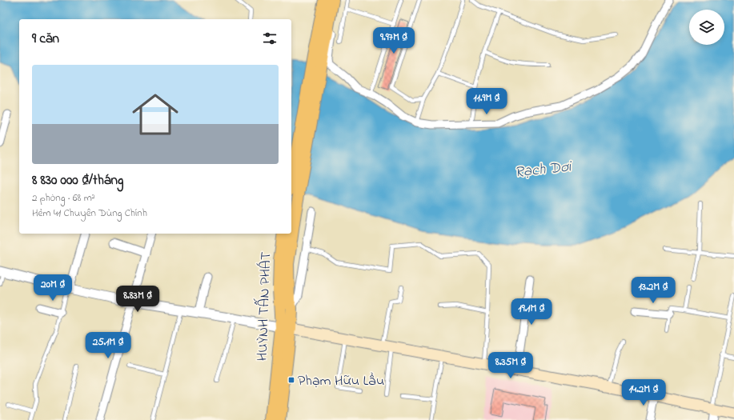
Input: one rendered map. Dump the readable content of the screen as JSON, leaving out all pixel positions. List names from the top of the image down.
{
  "streets": {
    "main road": ["HUỲNH TẤN PHÁT"]
  },
  "water": ["Rạch Dơi"],
  "places": {
    "transit": ["Phạm Hữu Lầu"]
  },
  "page": {
    "heading": "9 căn",
    "price": [
      "9.97M ₫",
      "11.9M ₫",
      "20M ₫",
      "13.2M ₫",
      "8.83M ₫",
      "19.1M ₫",
      "25.1M ₫",
      "8.35M ₫",
      "14.2M ₫"
    ],
    "list": [
      {
        "name": "8 830 000 ₫/tháng",
        "note": "2 phòng · 68 m² · Hẻm 41 Chuyên Dùng Chính"
      }
    ]
  }
}
